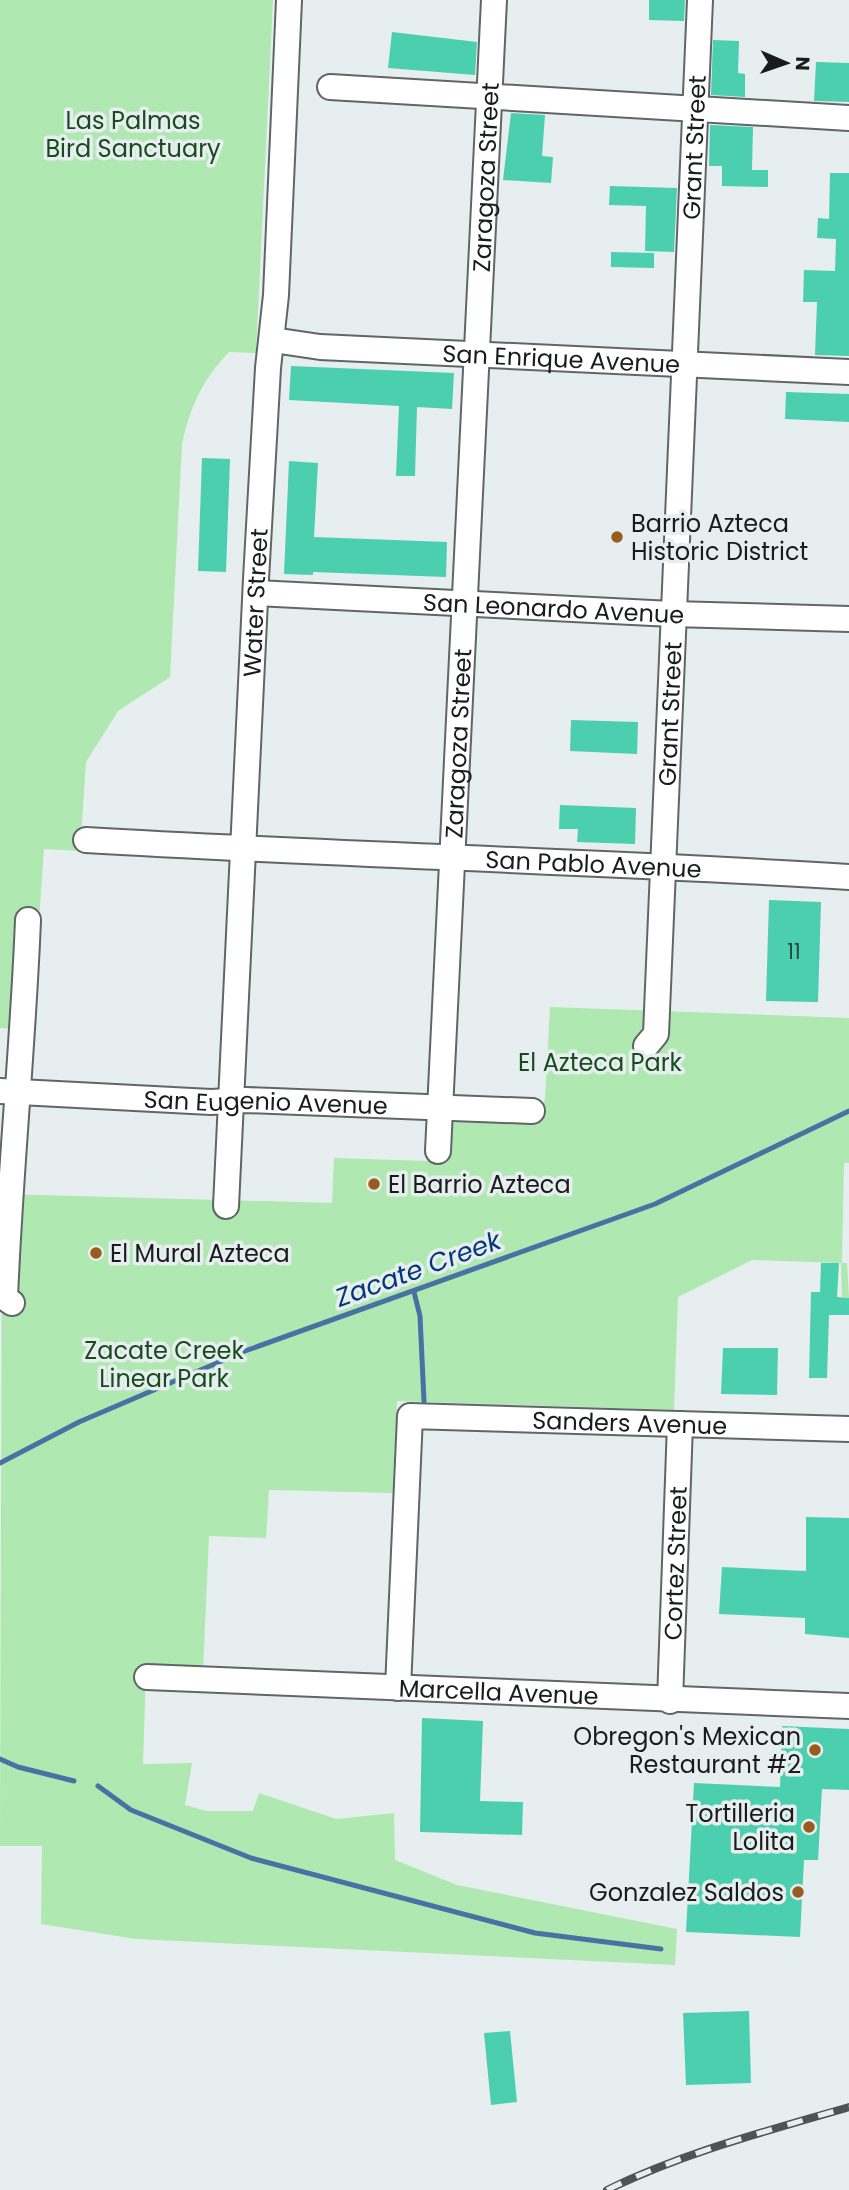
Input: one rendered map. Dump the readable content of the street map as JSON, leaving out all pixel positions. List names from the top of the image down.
{
  "streets": {
    "street": [
      "Grant Street",
      "Zaragoza Street",
      "San Enrique Avenue",
      "Water Street",
      "San Leonardo Avenue",
      "San Pablo Avenue",
      "San Eugenio Avenue",
      "Sanders Avenue",
      "Cortez Street",
      "Marcella Avenue"
    ]
  },
  "crossings": [
    ["Grant Street", "San Enrique Avenue"],
    ["Grant Street", "San Leonardo Avenue"],
    ["Grant Street", "San Pablo Avenue"],
    ["Zaragoza Street", "San Enrique Avenue"],
    ["Zaragoza Street", "San Leonardo Avenue"],
    ["Zaragoza Street", "San Pablo Avenue"],
    ["Zaragoza Street", "San Eugenio Avenue"],
    ["San Enrique Avenue", "Water Street"],
    ["Water Street", "San Leonardo Avenue"],
    ["Water Street", "San Pablo Avenue"],
    ["Water Street", "San Eugenio Avenue"],
    ["Sanders Avenue", "Cortez Street"],
    ["Sanders Avenue", "Marcella Avenue"],
    ["Cortez Street", "Marcella Avenue"]
  ],
  "water": ["Zacate Creek"],
  "parks": ["Las Palmas Bird Sanctuary", "El Azteca Park", "Zacate Creek Linear Park"],
  "places": [
    "Barrio Azteca Historic District",
    "El Barrio Azteca",
    "El Mural Azteca",
    "Obregon's Mexican Restaurant #2",
    "Tortilleria Lolita",
    "Gonzalez Saldos"
  ],
  "house_numbers": ["11"],
  "north": "right"
}
